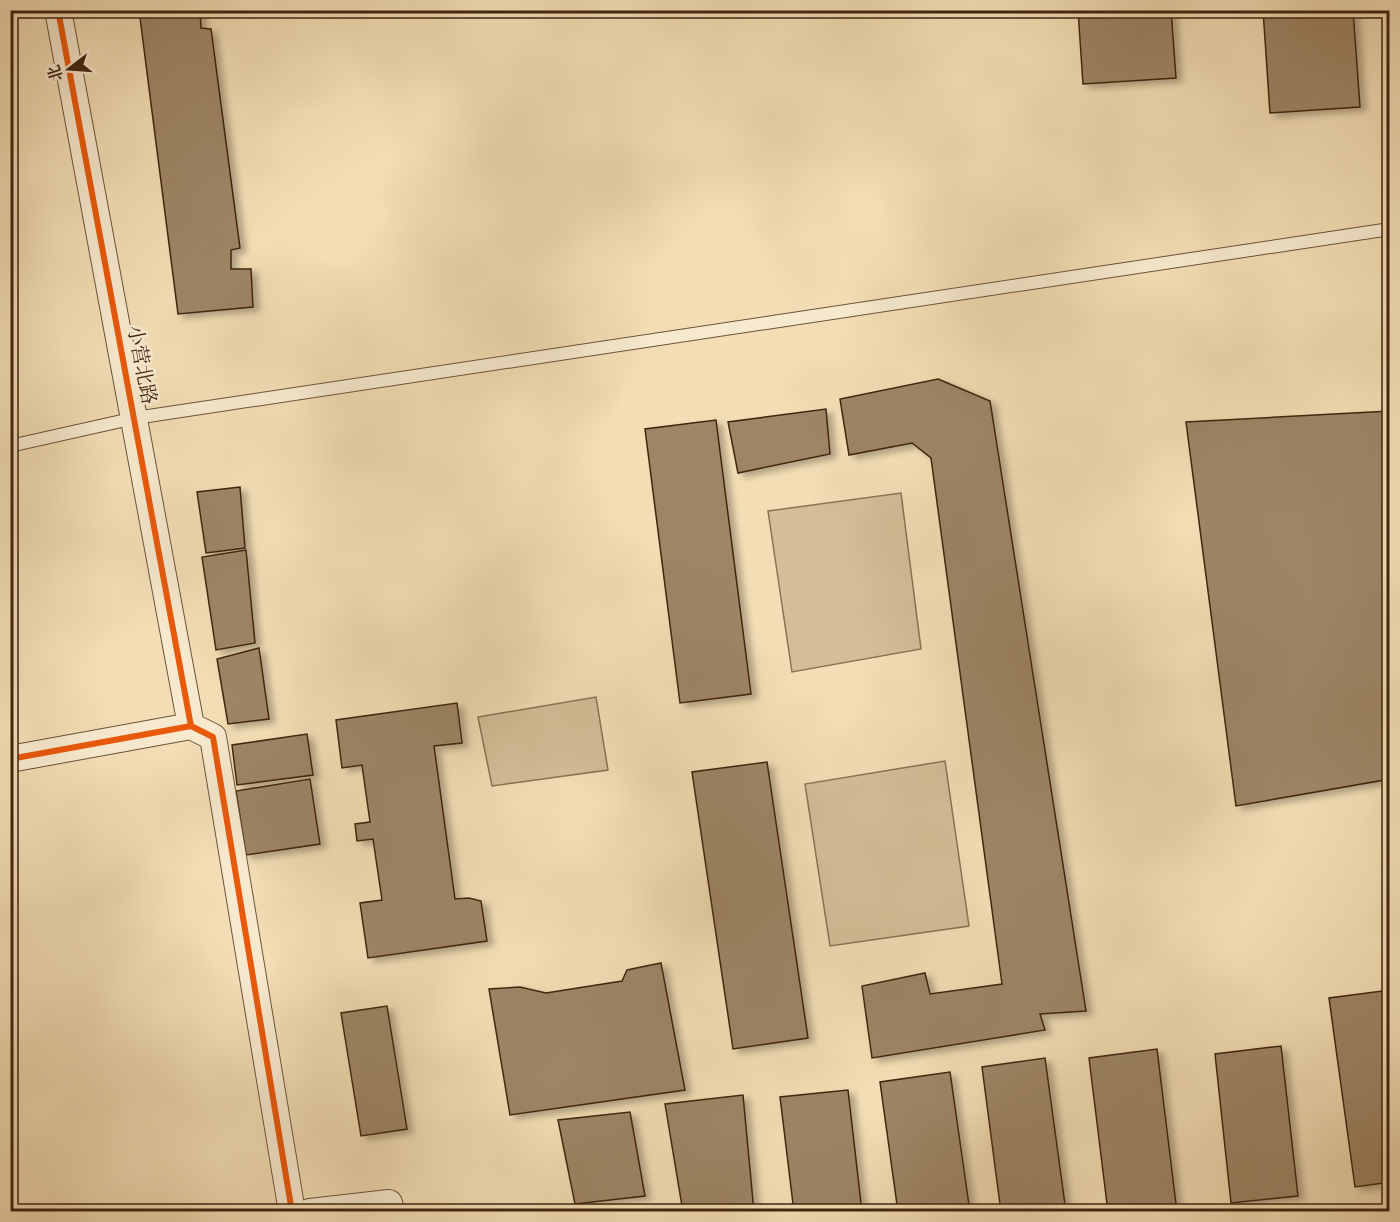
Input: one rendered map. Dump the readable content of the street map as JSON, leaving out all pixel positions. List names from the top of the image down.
{
  "streets": {
    "street": ["小营北路"]
  },
  "north": "left"
}
